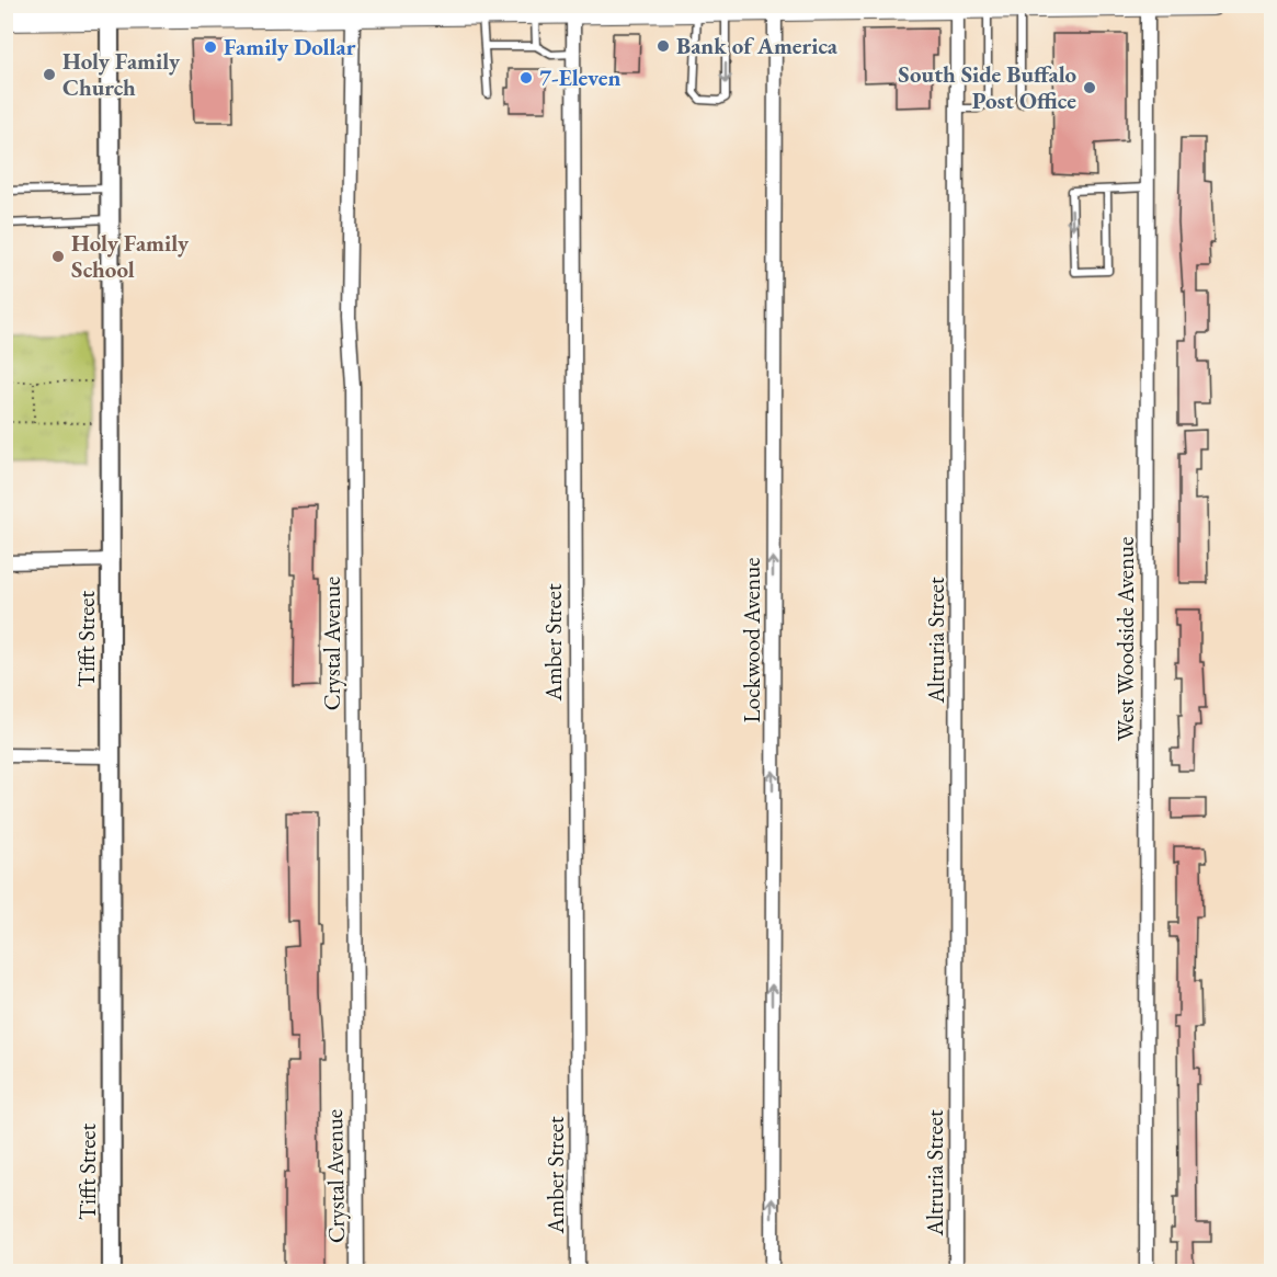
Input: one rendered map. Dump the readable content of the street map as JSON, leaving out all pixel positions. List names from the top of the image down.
{
  "streets": {
    "street": [
      "Tifft Street",
      "West Woodside Avenue",
      "Lockwood Avenue",
      "Altruria Street",
      "Amber Street",
      "Crystal Avenue"
    ]
  },
  "one_way": ["Lockwood Avenue"],
  "places": [
    "Bank of America",
    "Family Dollar",
    "Holy Family Church",
    "7-Eleven",
    "South Side Buffalo Post Office",
    "Holy Family School"
  ]
}
